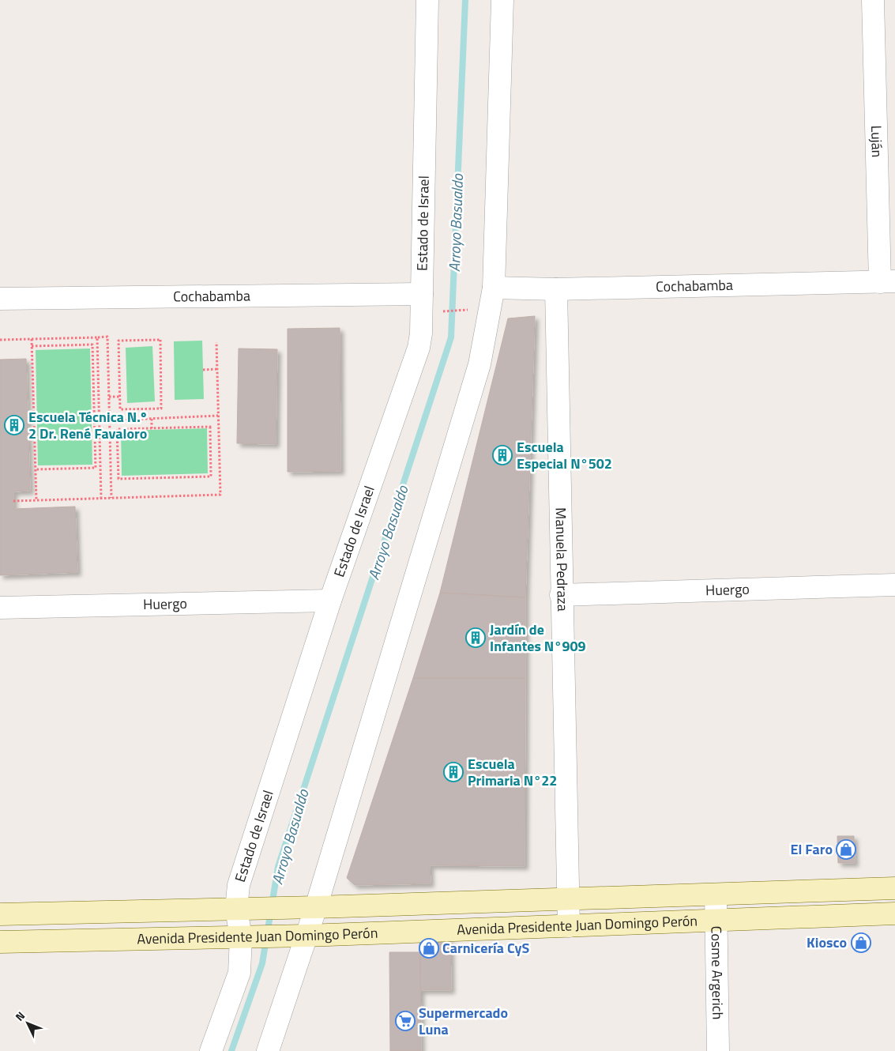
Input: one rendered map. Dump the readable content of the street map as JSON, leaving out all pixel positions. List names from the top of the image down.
{
  "streets": {
    "main road": ["Avenida Presidente Juan Domingo Perón"],
    "street": [
      "Luján",
      "Estado de Israel",
      "Cochabamba",
      "Manuela Pedraza",
      "Huergo",
      "Cosme Argerich"
    ]
  },
  "crossings": [
    ["Luján", "Cochabamba"],
    ["Estado de Israel", "Cochabamba"],
    ["Estado de Israel", "Huergo"],
    ["Estado de Israel", "Avenida Presidente Juan Domingo Perón"],
    ["Cochabamba", "Manuela Pedraza"],
    ["Manuela Pedraza", "Huergo"],
    ["Manuela Pedraza", "Avenida Presidente Juan Domingo Perón"],
    ["Avenida Presidente Juan Domingo Perón", "Cosme Argerich"]
  ],
  "water": ["Arroyo Basualdo"],
  "places": {
    "building": [
      "Escuela Técnica N.º 2 Dr. René Favaloro",
      "Escuela Especial N°502",
      "Jardín de Infantes N°909",
      "Escuela Primaria N°22"
    ],
    "shop": ["El Faro", "Kiosco", "Carnicería CyS"],
    "supermarket": ["Supermercado Luna"]
  },
  "north": "top left"
}
